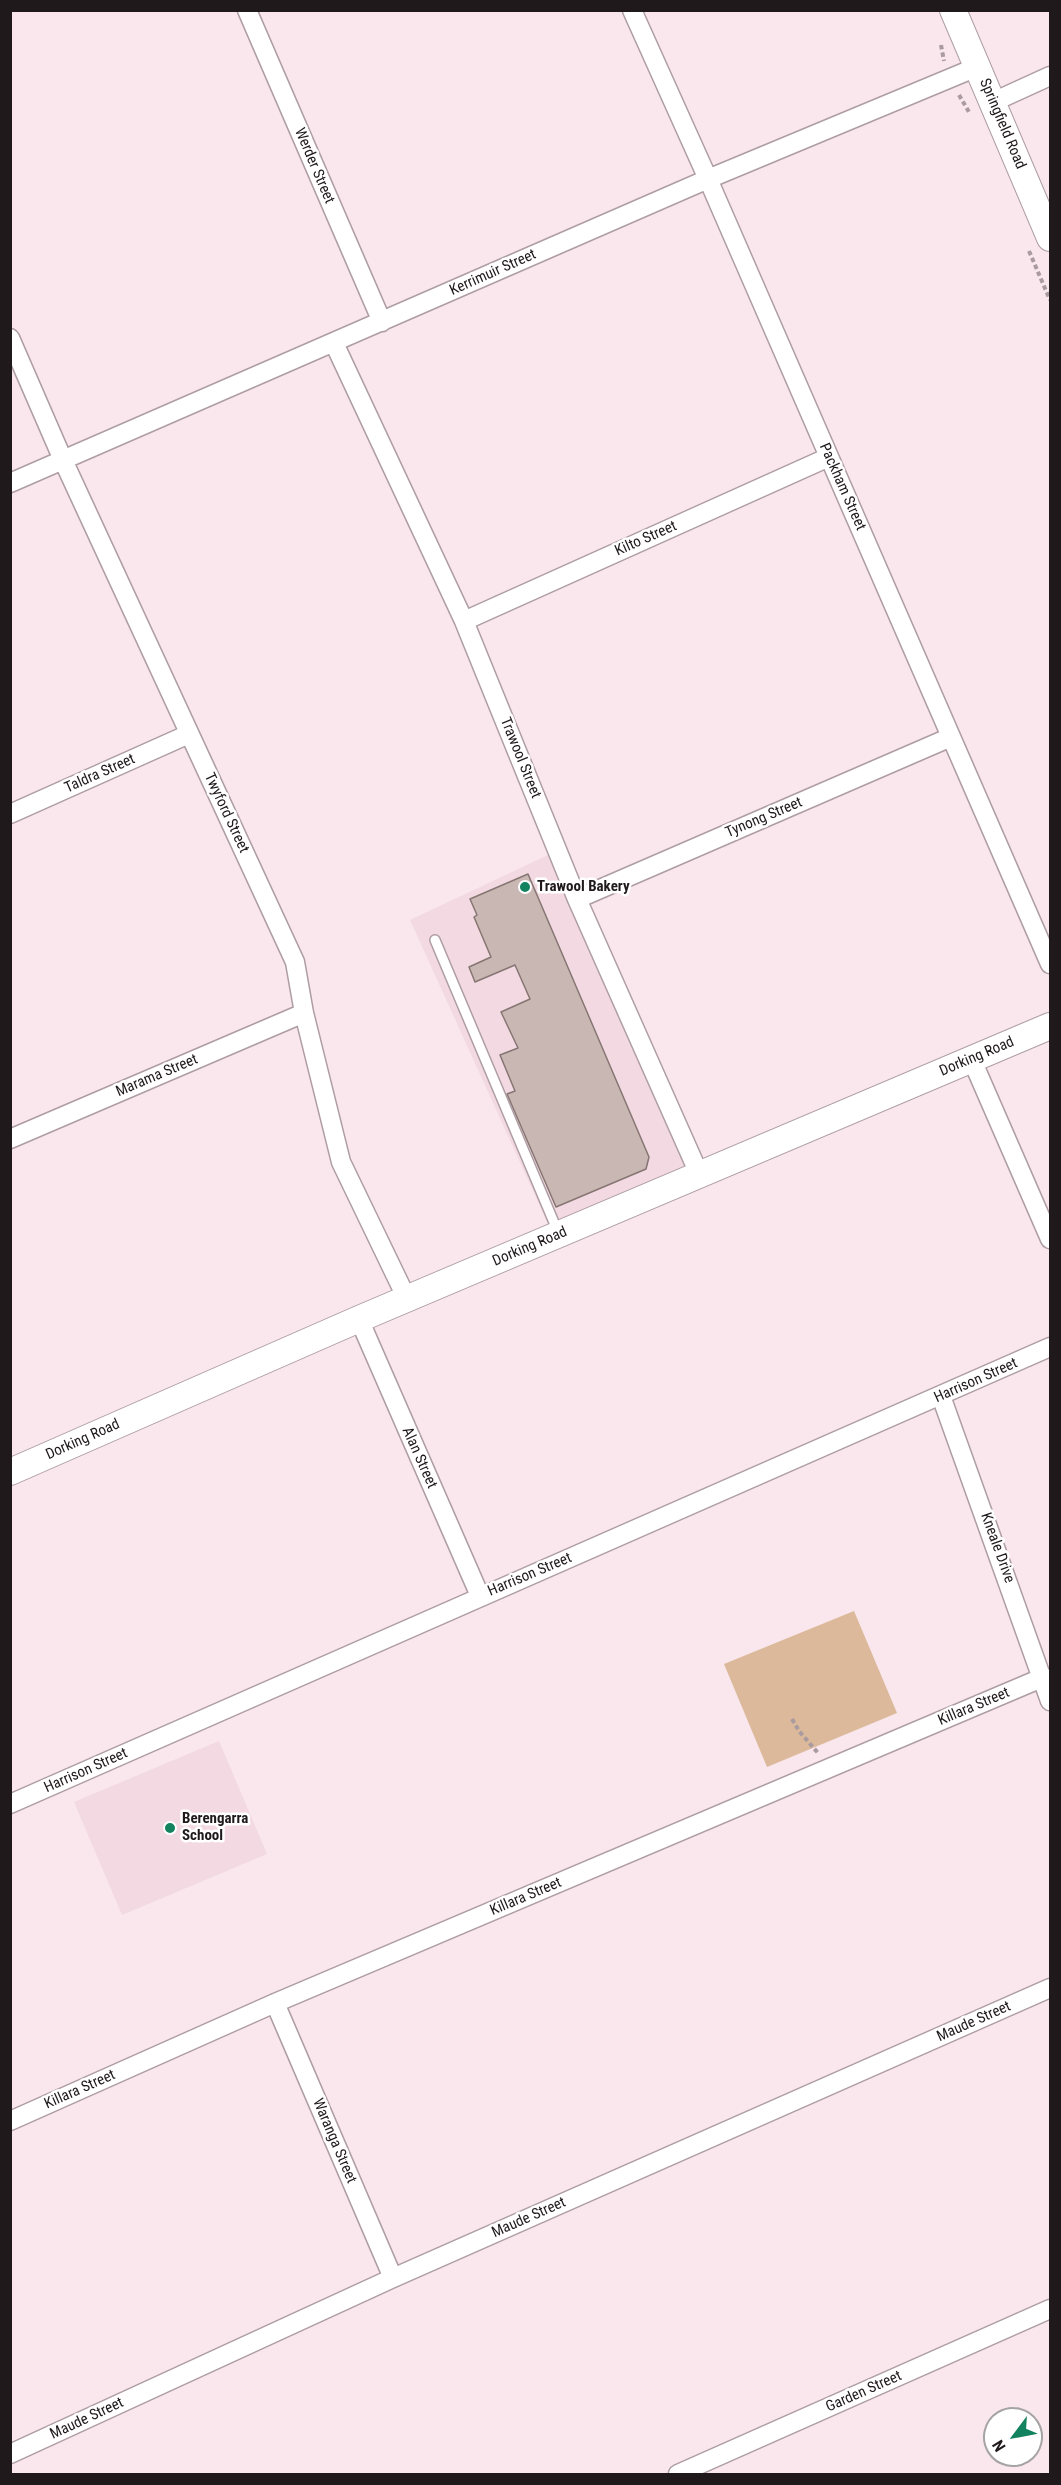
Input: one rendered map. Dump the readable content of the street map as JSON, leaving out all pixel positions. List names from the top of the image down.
{
  "streets": {
    "street": [
      "Springfield Road",
      "Werder Street",
      "Kerrimuir Street",
      "Packham Street",
      "Kilto Street",
      "Trawool Street",
      "Taldra Street",
      "Twyford Street",
      "Tynong Street",
      "Dorking Road",
      "Marama Street",
      "Harrison Street",
      "Alan Street",
      "Kneale Drive",
      "Killara Street",
      "Maude Street",
      "Waranga Street",
      "Garden Street"
    ]
  },
  "crossings": [
    ["Springfield Road", "Kerrimuir Street"],
    ["Werder Street", "Kerrimuir Street"],
    ["Kerrimuir Street", "Packham Street"],
    ["Kerrimuir Street", "Trawool Street"],
    ["Kerrimuir Street", "Twyford Street"],
    ["Packham Street", "Kilto Street"],
    ["Packham Street", "Tynong Street"],
    ["Kilto Street", "Trawool Street"],
    ["Trawool Street", "Tynong Street"],
    ["Trawool Street", "Dorking Road"],
    ["Taldra Street", "Twyford Street"],
    ["Twyford Street", "Dorking Road"],
    ["Twyford Street", "Marama Street"],
    ["Dorking Road", "Alan Street"],
    ["Harrison Street", "Alan Street"],
    ["Harrison Street", "Kneale Drive"],
    ["Kneale Drive", "Killara Street"],
    ["Killara Street", "Waranga Street"],
    ["Maude Street", "Waranga Street"]
  ],
  "places": ["Trawool Bakery", "Berengarra School"],
  "north": "bottom left"
}
